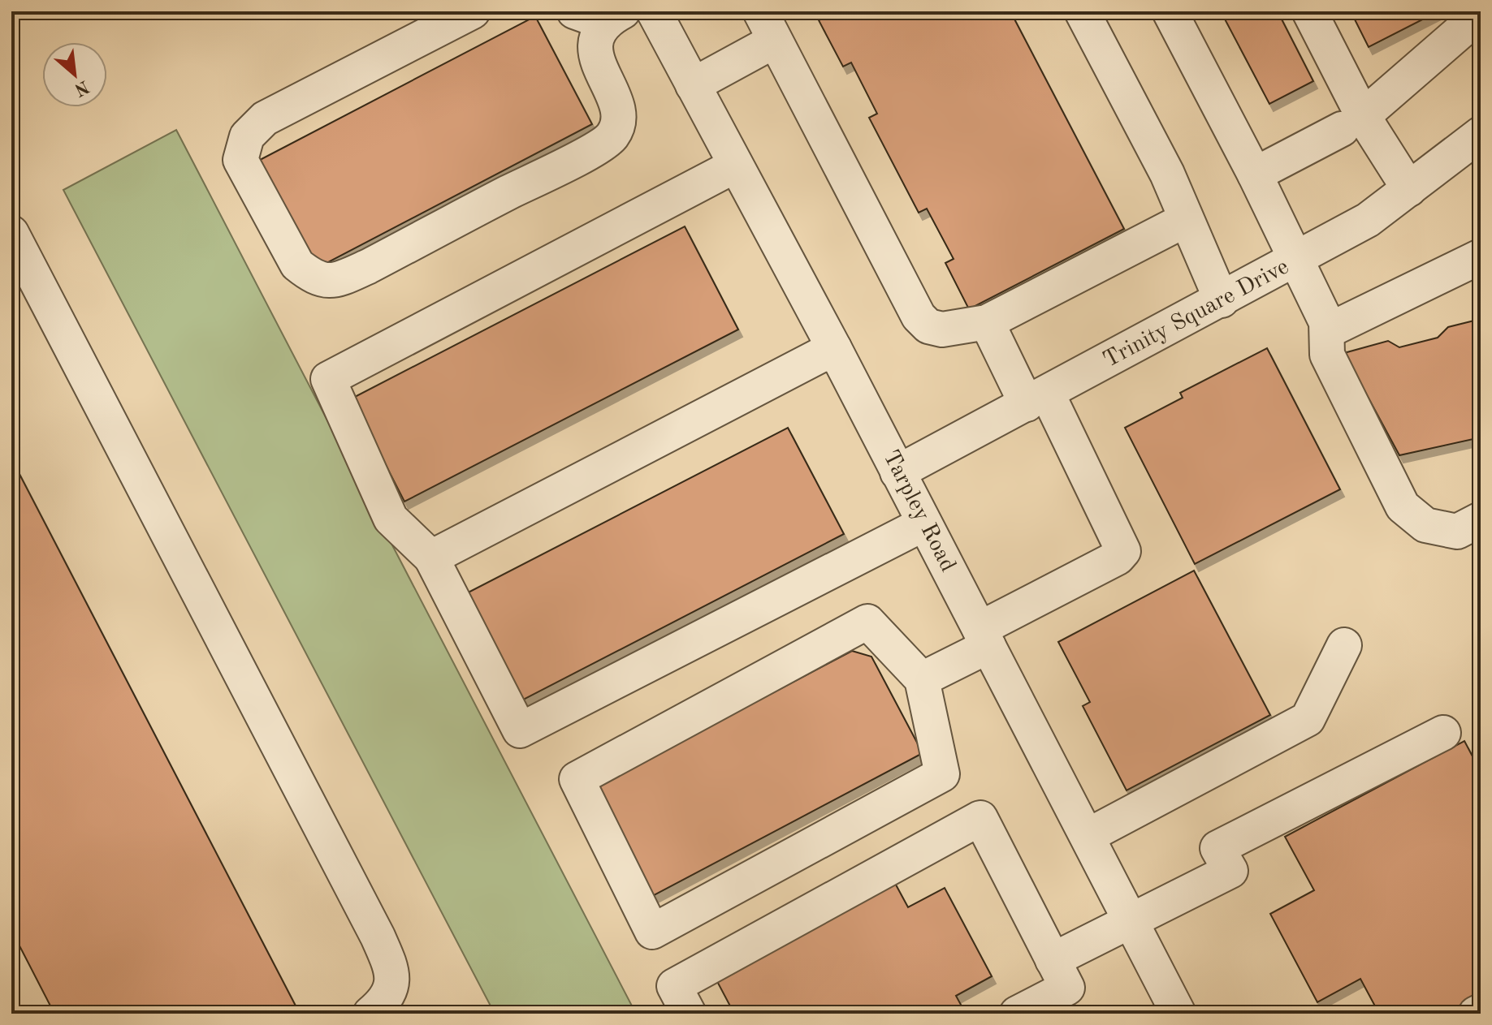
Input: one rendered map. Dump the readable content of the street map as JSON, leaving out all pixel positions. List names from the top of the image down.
{
  "streets": {
    "street": ["Trinity Square Drive", "Tarpley Road"]
  },
  "crossings": [
    ["Trinity Square Drive", "Tarpley Road"]
  ],
  "north": "bottom right"
}
